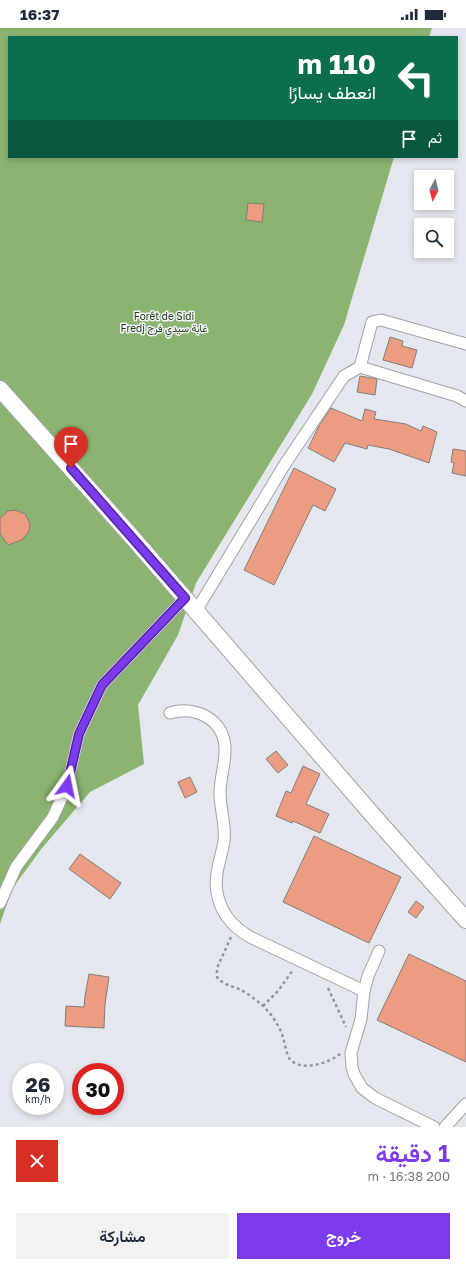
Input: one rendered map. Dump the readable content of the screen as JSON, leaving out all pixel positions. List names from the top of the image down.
{
  "parks": ["Forêt de Sidi Fredj غابة سيدي فرج"],
  "north": "bottom",
  "page": {
    "status": "16:37",
    "turn": ["110 m", "انعطف يسارًا"],
    "then": "ثم",
    "speed": "26 km/h",
    "limit": "30",
    "heading": ["1 دقيقة", "200 m · 16:38"],
    "buttons": ["خروج", "مشاركة"]
  }
}
